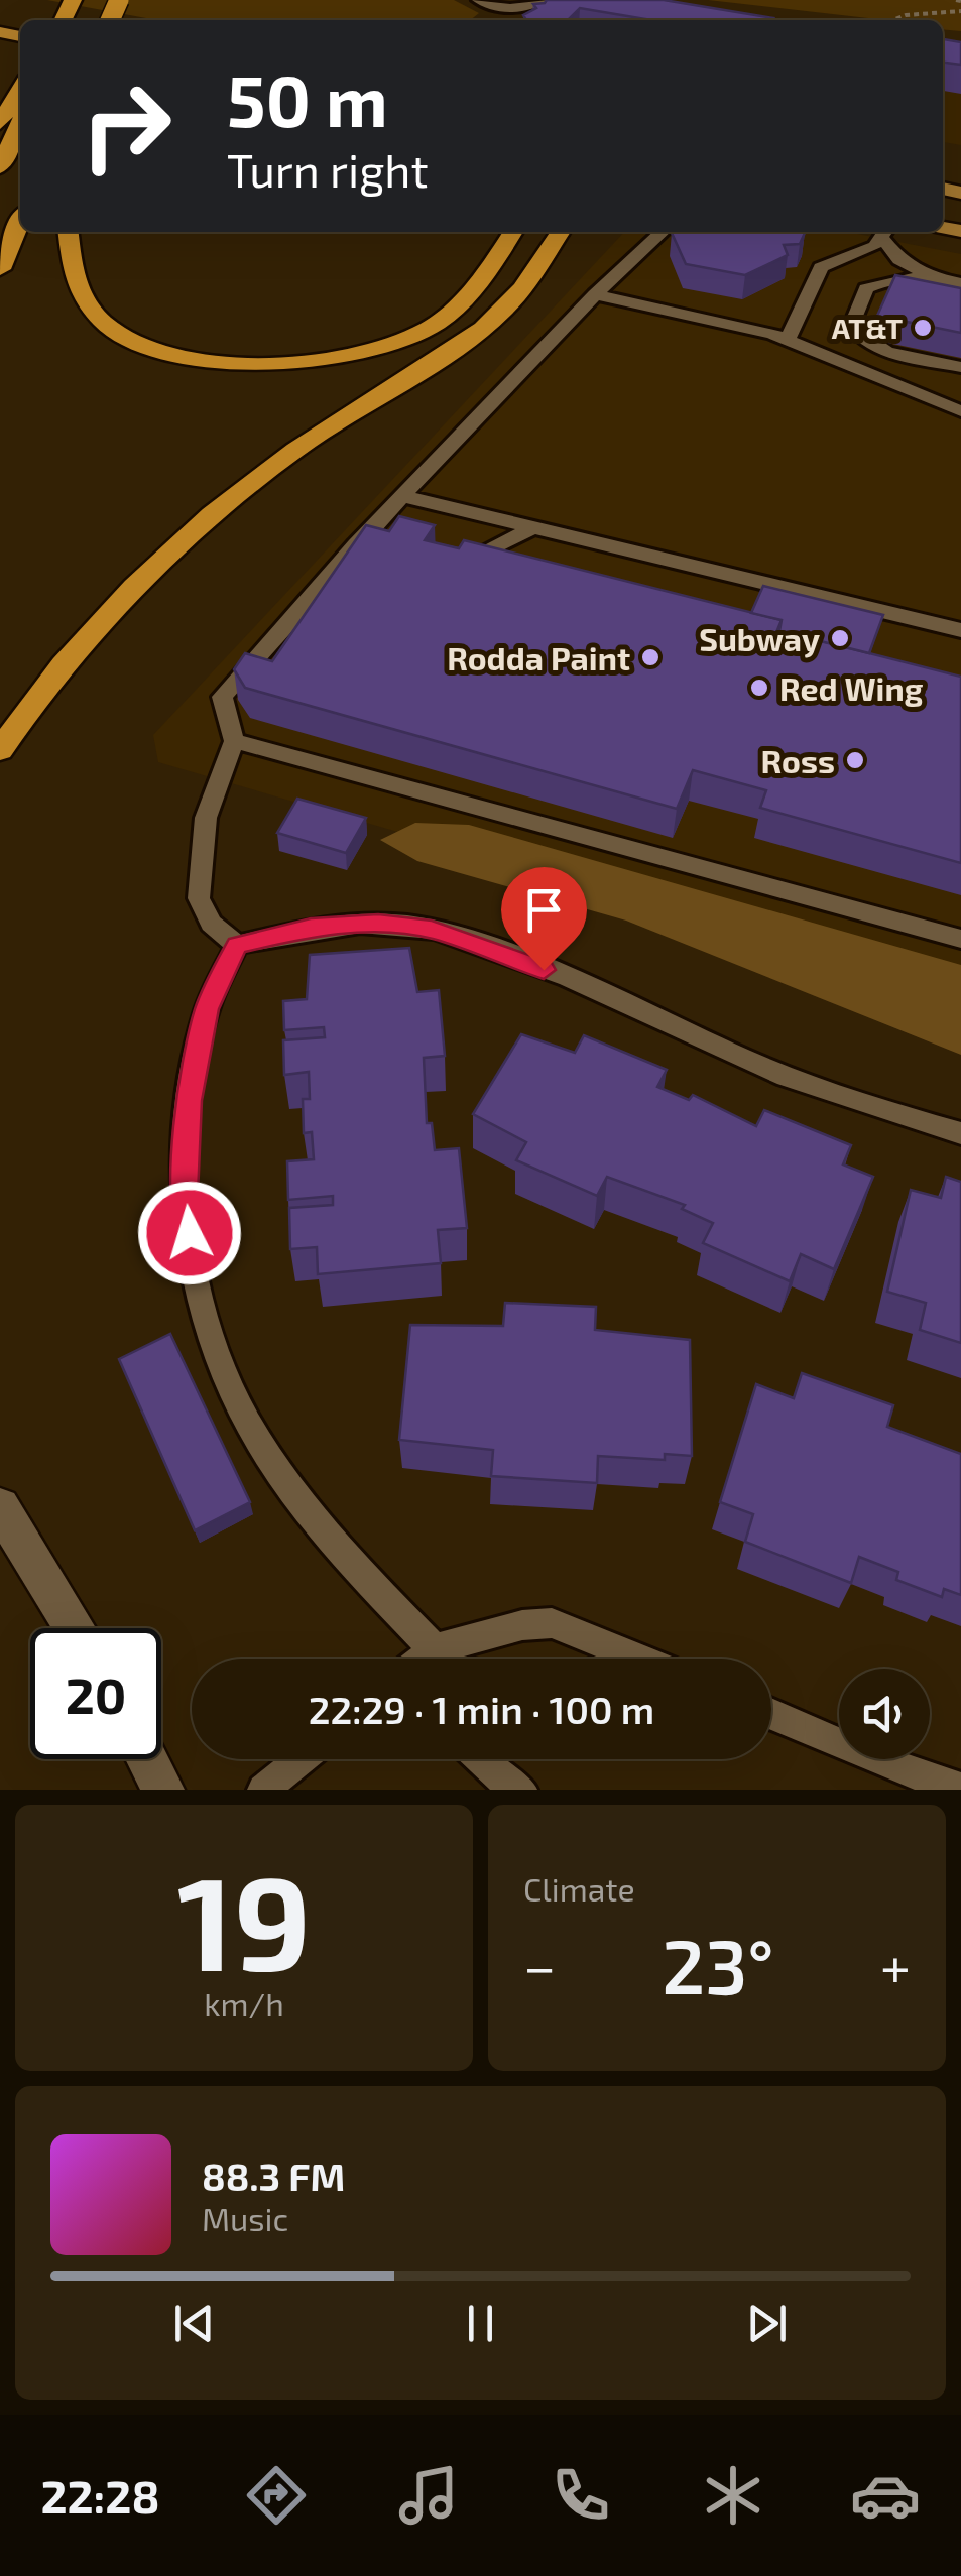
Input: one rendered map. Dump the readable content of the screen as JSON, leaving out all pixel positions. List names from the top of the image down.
{
  "places": [
    "AT&T",
    "Subway",
    "Rodda Paint",
    "Red Wing",
    "Ross"
  ],
  "page": {
    "turn": ["50 m", "Turn right"],
    "limit": "20",
    "trip": "22:29 · 1 min · 100 m",
    "tile": [
      ["19", "km/h"],
      "Climate"
    ],
    "heat": ["−", "23°", "+"],
    "song": ["88.3 FM", "Music"],
    "tabs": "22:28"
  }
}
